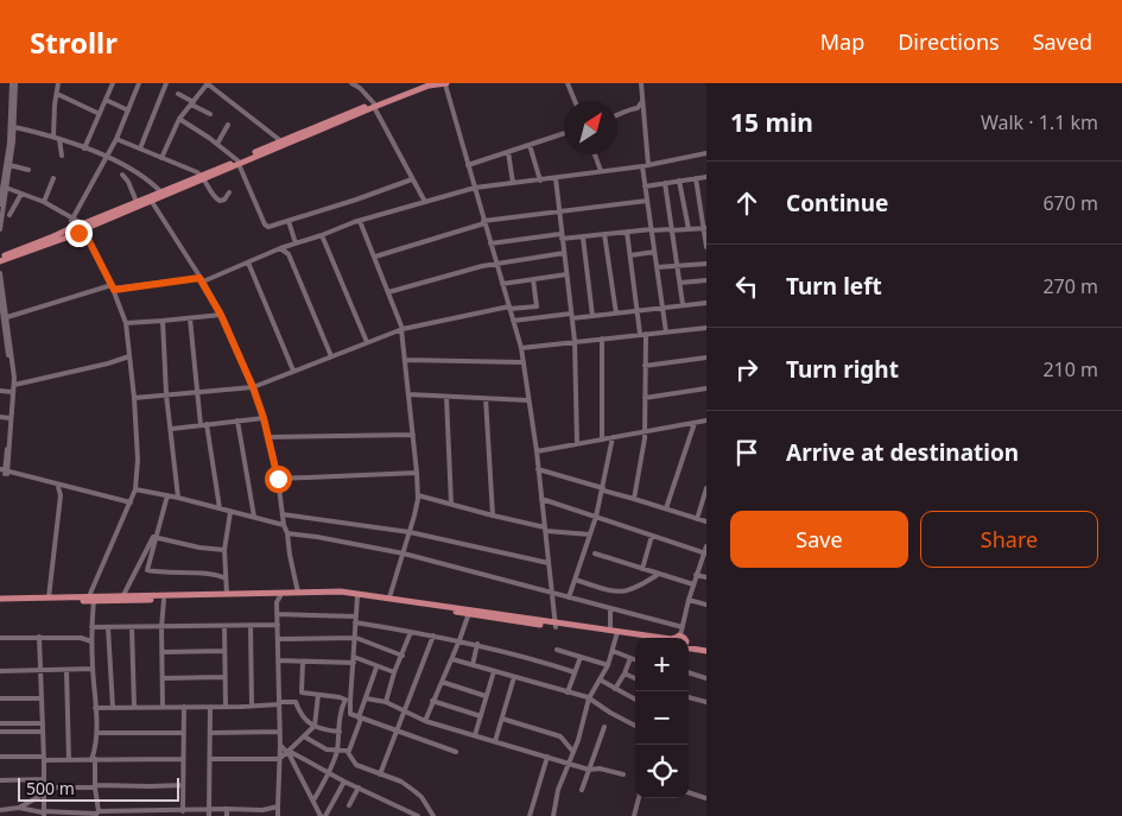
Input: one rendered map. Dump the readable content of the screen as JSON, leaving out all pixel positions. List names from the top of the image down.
{
  "scale_bar": "500 m",
  "north": "top right",
  "page": {
    "header": "Strollr",
    "nav": ["Map", "Directions", "Saved"],
    "heading": ["15 min", "Walk · 1.1 km"],
    "list": [
      ["Continue", "670 m"],
      ["Turn left", "270 m"],
      ["Turn right", "210 m"],
      "Arrive at destination"
    ],
    "buttons": ["Save", "Share"],
    "map_buttons": ["+", "−"],
    "scale": "500 m"
  }
}
